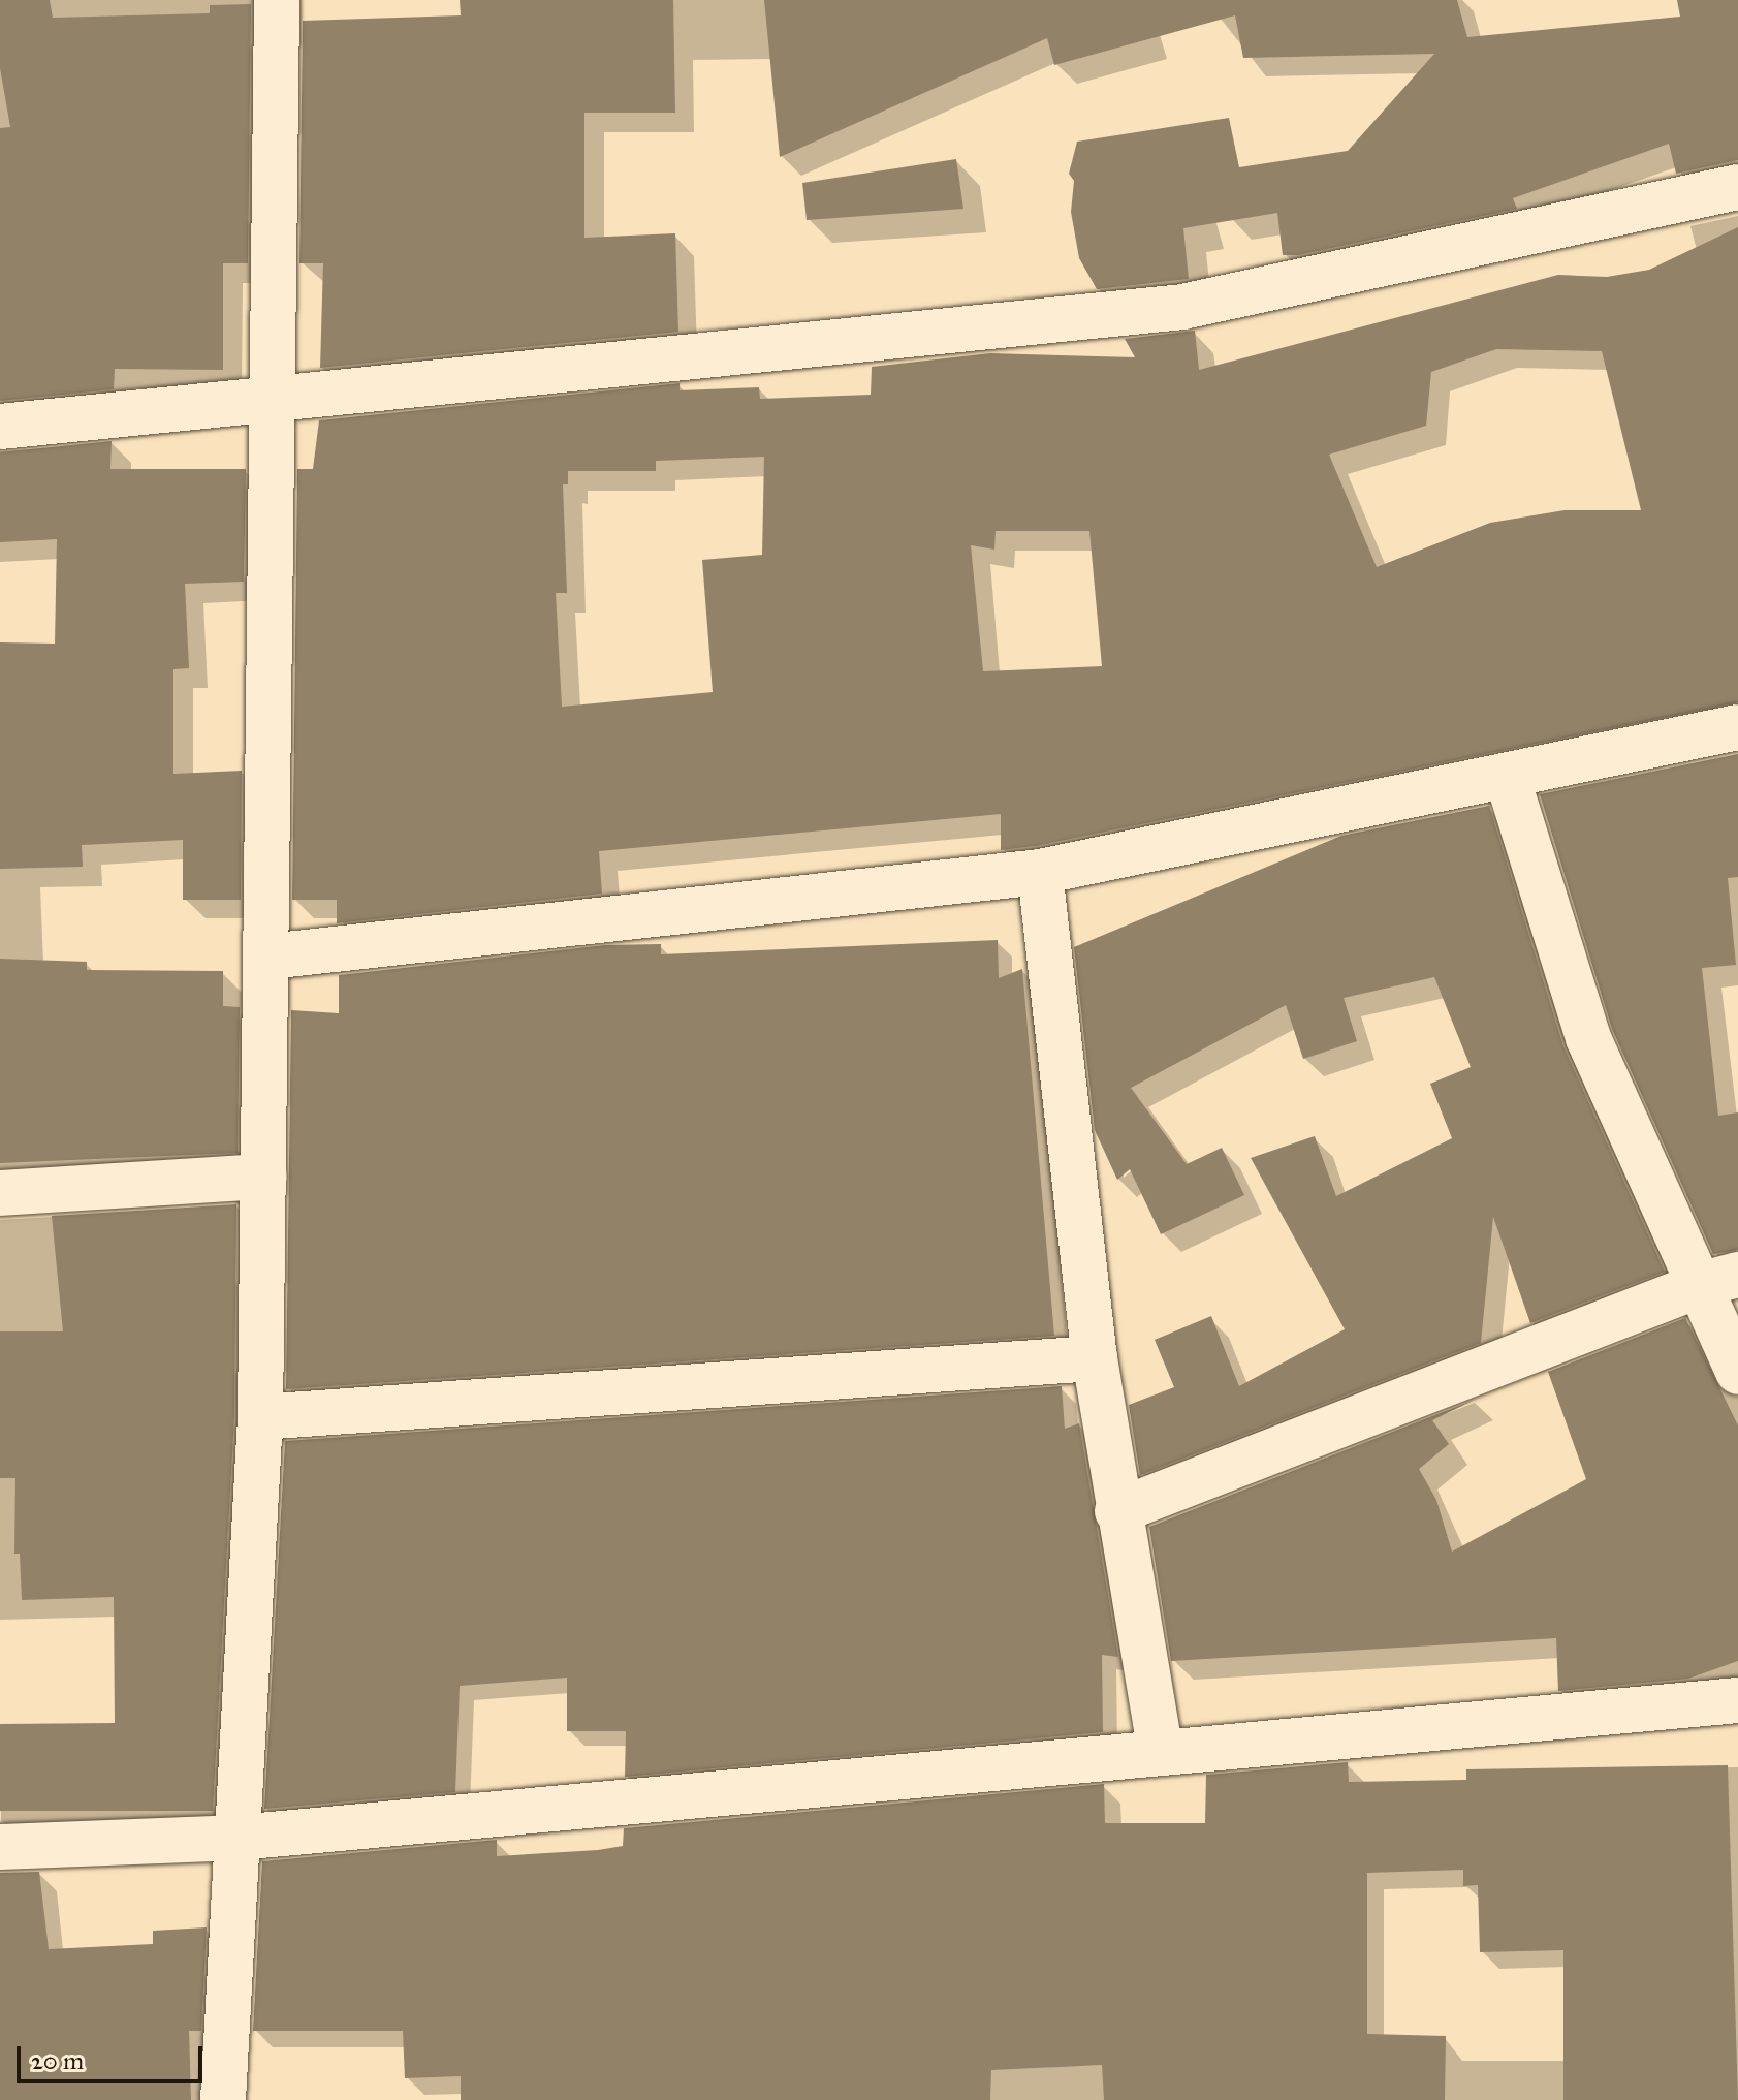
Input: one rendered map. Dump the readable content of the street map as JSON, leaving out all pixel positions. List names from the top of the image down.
{
  "scale_bar": "20 m"
}
